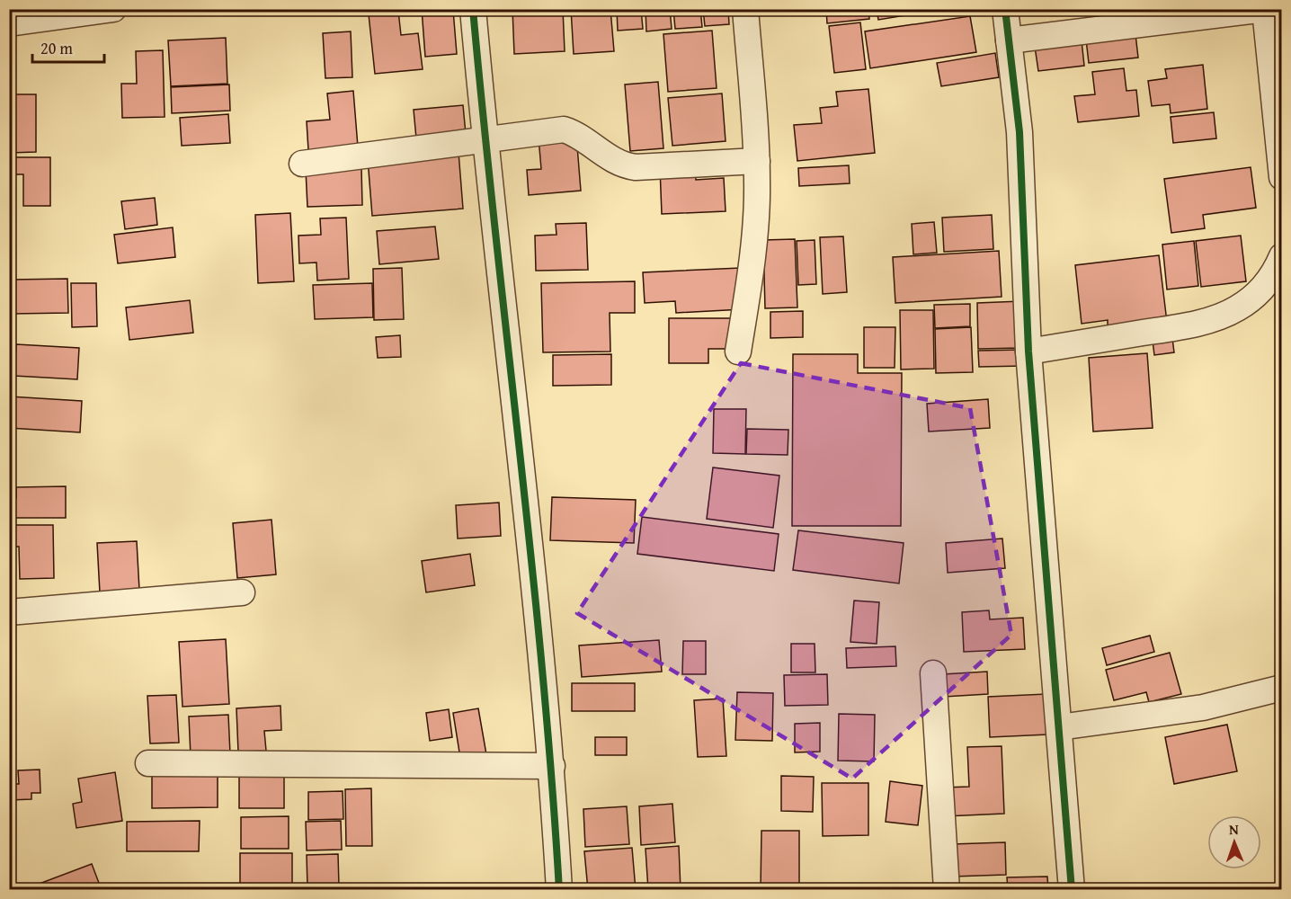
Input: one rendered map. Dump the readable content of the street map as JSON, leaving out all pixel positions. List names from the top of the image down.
{
  "scale_bar": "20 m",
  "north": "top"
}
